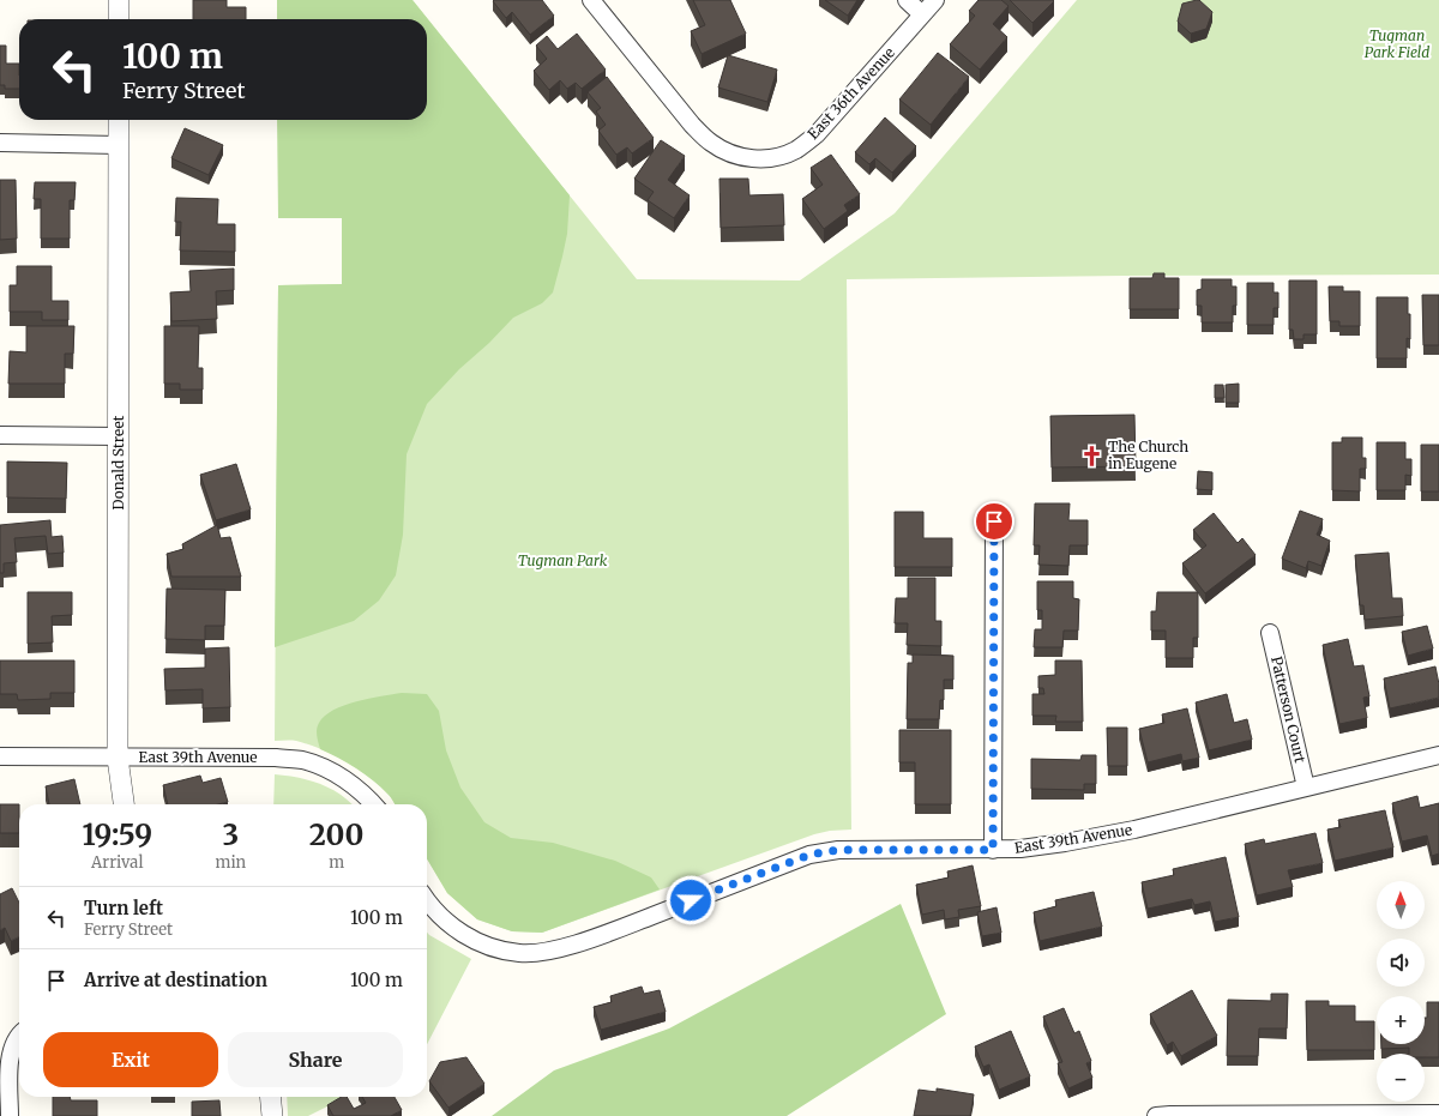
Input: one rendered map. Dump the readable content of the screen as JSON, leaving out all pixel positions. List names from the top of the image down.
{
  "streets": {
    "street": [
      "East 36th Avenue",
      "Donald Street",
      "Patterson Court",
      "East 39th Avenue"
    ]
  },
  "crossings": [
    ["Donald Street", "East 39th Avenue"],
    ["Patterson Court", "East 39th Avenue"]
  ],
  "parks": ["Tugman Park Field", "Tugman Park"],
  "places": {
    "church": ["The Church in Eugene"]
  },
  "north": "top",
  "page": {
    "turn": ["100 m", "Ferry Street"],
    "eta": [
      "19:59",
      "Arrival",
      "3",
      "min",
      "200",
      "m"
    ],
    "map_buttons": ["+", "−"],
    "list": [
      {
        "name": "Turn left",
        "note": "Ferry Street",
        "value": "100 m"
      },
      {
        "name": "Arrive at destination",
        "value": "100 m"
      }
    ],
    "buttons": ["Exit", "Share"]
  }
}
